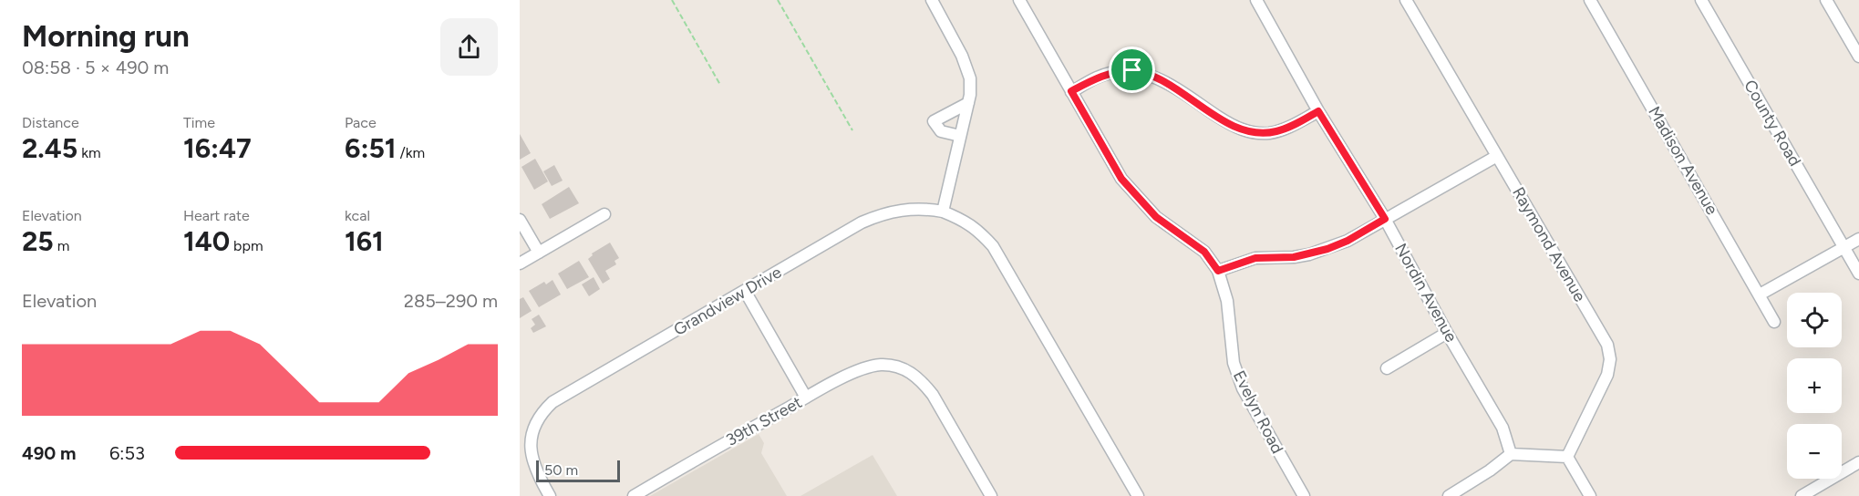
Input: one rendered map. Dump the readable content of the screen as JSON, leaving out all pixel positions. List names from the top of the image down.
{
  "streets": {
    "street": [
      "County Road",
      "Madison Avenue",
      "Raymond Avenue",
      "Nordin Avenue",
      "Grandview Drive",
      "Evelyn Road",
      "39th Street"
    ]
  },
  "scale_bar": "50 m",
  "page": {
    "heading": ["Morning run", "08:58 · 5 × 490 m"],
    "stats": [
      ["Distance", "2.45 km"],
      ["Time", "16:47"],
      ["Pace", "6:51 /km"],
      ["Elevation", "25 m"],
      ["Heart rate", "140 bpm"],
      ["kcal", "161"]
    ],
    "chart": ["Elevation", "285–290 m"],
    "map_buttons": ["+", "−"],
    "list": [
      {
        "name": "490 m",
        "note": "6:53"
      }
    ],
    "scale": "50 m"
  }
}
